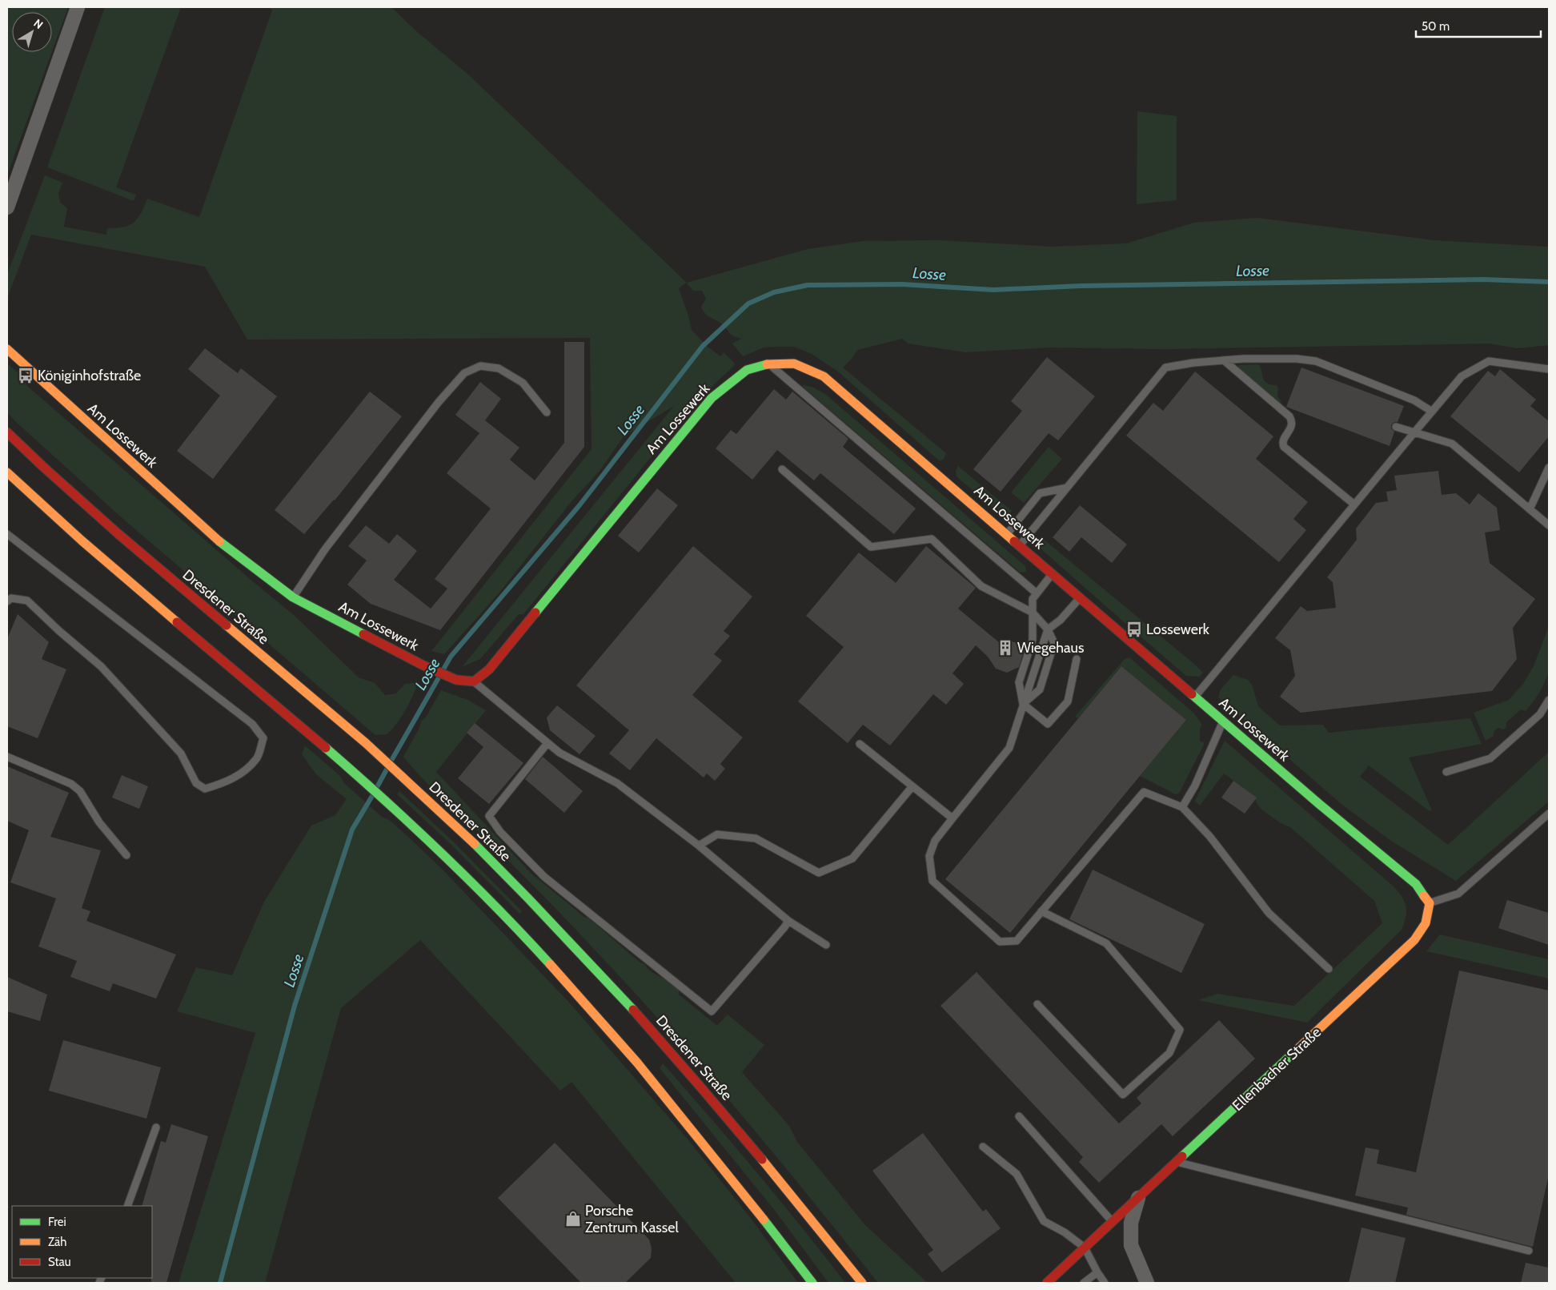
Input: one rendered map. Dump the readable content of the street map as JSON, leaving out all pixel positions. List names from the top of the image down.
{
  "streets": {
    "street": ["Am Lossewerk", "Dresdener Straße", "Ellenbacher Straße"]
  },
  "crossings": [
    ["Am Lossewerk", "Ellenbacher Straße"]
  ],
  "water": ["Losse"],
  "places": {
    "bus stop": ["Königinhofstraße", "Lossewerk"],
    "building": ["Wiegehaus"],
    "shop": ["Porsche Zentrum Kassel"]
  },
  "legend": ["Frei", "Zäh", "Stau"],
  "scale_bar": "50 m",
  "north": "top right"
}
